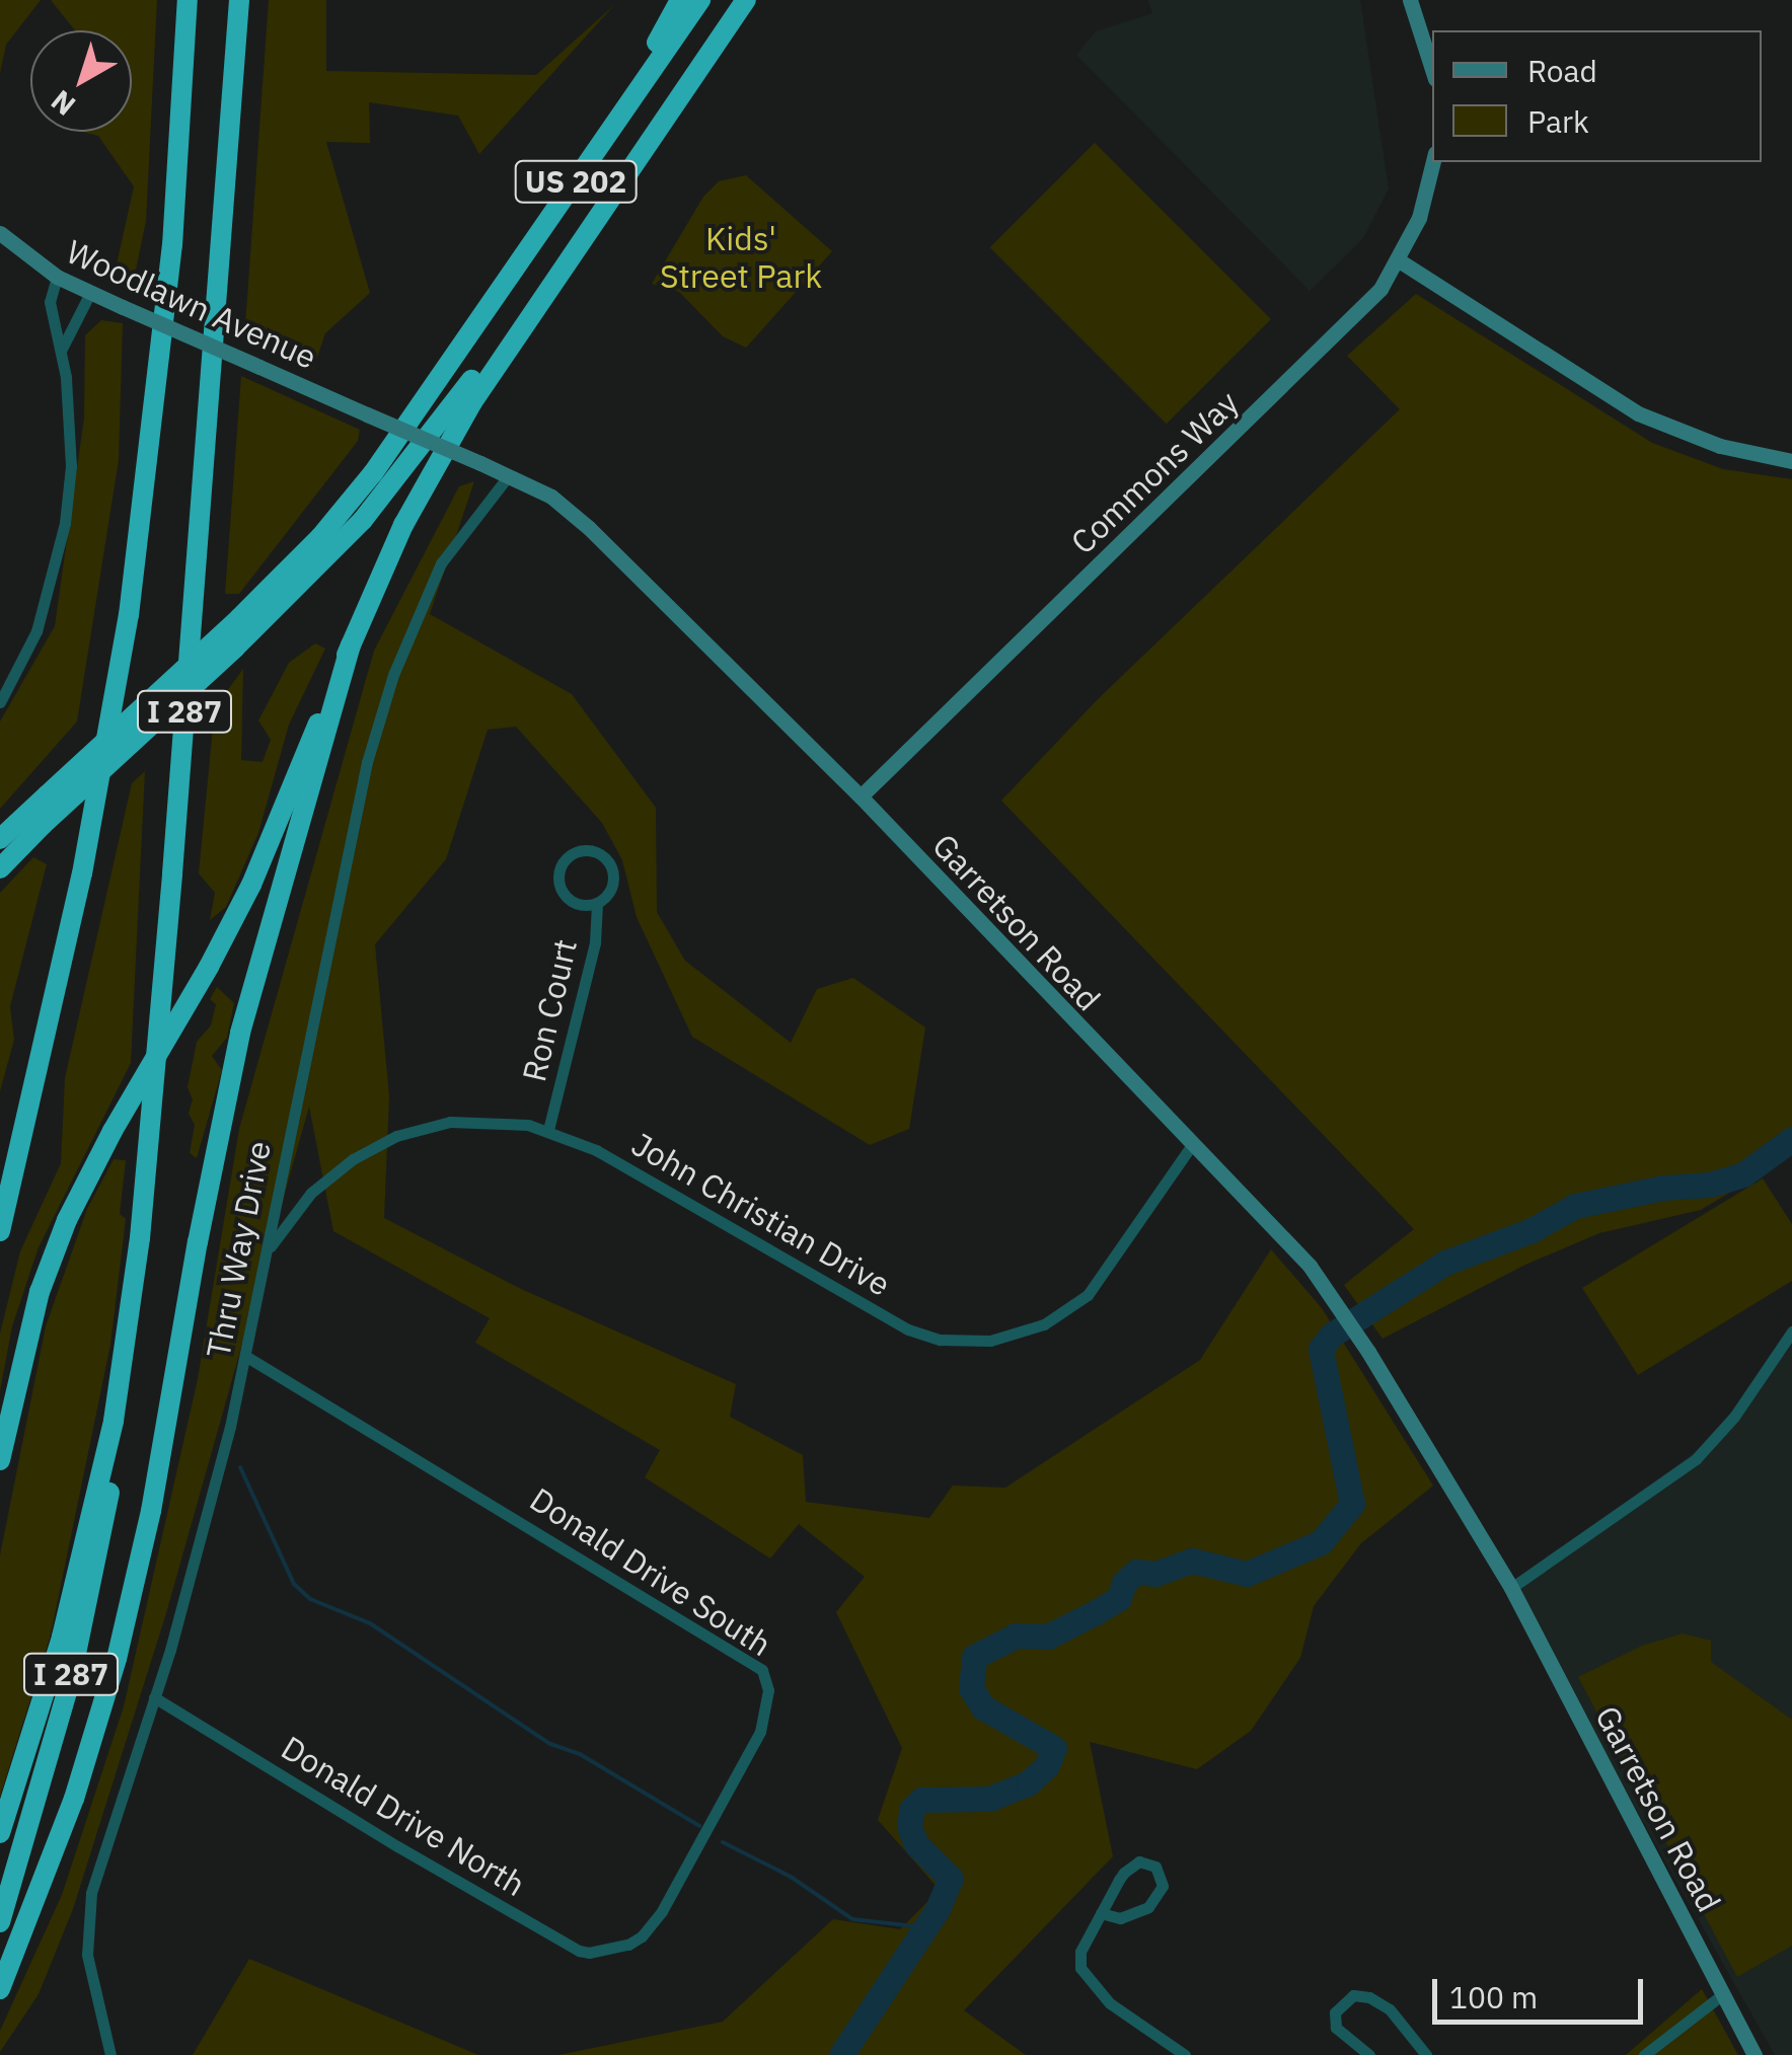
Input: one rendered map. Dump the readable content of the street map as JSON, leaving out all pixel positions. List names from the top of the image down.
{
  "streets": {
    "highway": ["US 202", "I 287"],
    "street": [
      "Woodlawn Avenue",
      "Commons Way",
      "Garretson Road",
      "Ron Court",
      "John Christian Drive",
      "Thru Way Drive",
      "Donald Drive South",
      "Donald Drive North"
    ]
  },
  "crossings": [
    ["Woodlawn Avenue", "Garretson Road"],
    ["Commons Way", "Garretson Road"],
    ["Garretson Road", "John Christian Drive"],
    ["Garretson Road", "Thru Way Drive"],
    ["Ron Court", "John Christian Drive"],
    ["John Christian Drive", "Thru Way Drive"],
    ["Thru Way Drive", "Donald Drive South"],
    ["Thru Way Drive", "Donald Drive North"],
    ["Donald Drive South", "Donald Drive North"]
  ],
  "parks": ["Kids' Street Park"],
  "legend": ["Road", "Park"],
  "scale_bar": "100 m",
  "north": "bottom left"
}
